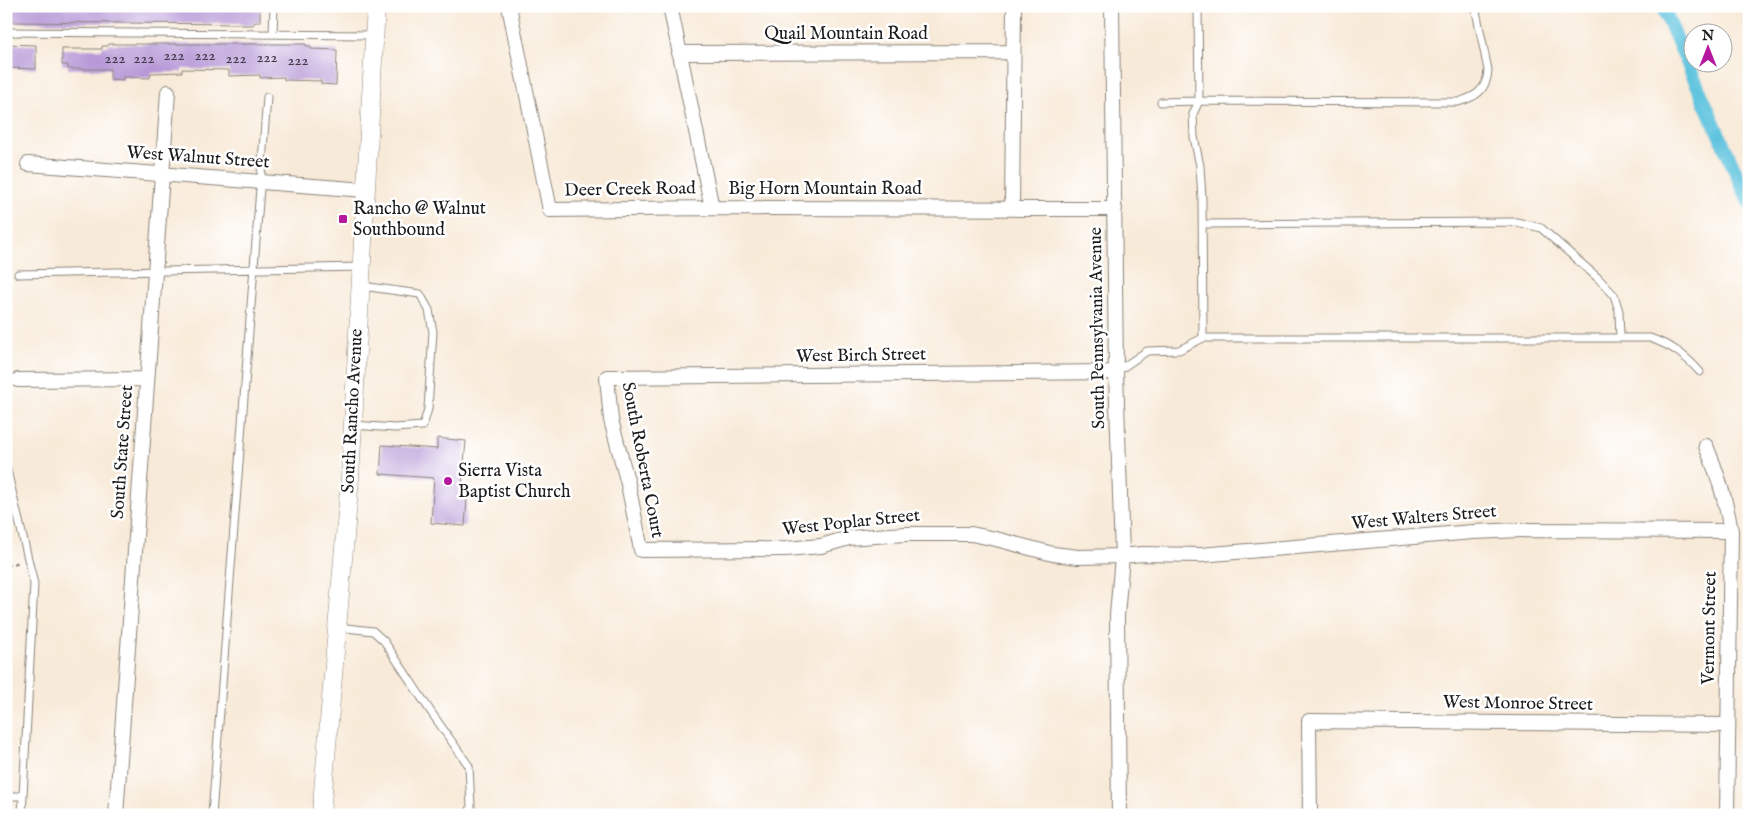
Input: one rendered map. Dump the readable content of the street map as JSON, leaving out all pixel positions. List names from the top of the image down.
{
  "streets": {
    "street": [
      "Quail Mountain Road",
      "West Walnut Street",
      "Big Horn Mountain Road",
      "Deer Creek Road",
      "South Pennsylvania Avenue",
      "West Birch Street",
      "South Rancho Avenue",
      "South State Street",
      "South Roberta Court",
      "West Walters Street",
      "West Poplar Street",
      "Vermont Street",
      "West Monroe Street"
    ]
  },
  "crossings": [
    ["Quail Mountain Road", "Big Horn Mountain Road"],
    ["West Walnut Street", "South Rancho Avenue"],
    ["West Walnut Street", "South State Street"],
    ["Big Horn Mountain Road", "Deer Creek Road"],
    ["Big Horn Mountain Road", "South Pennsylvania Avenue"],
    ["South Pennsylvania Avenue", "West Birch Street"],
    ["South Pennsylvania Avenue", "West Walters Street"],
    ["South Pennsylvania Avenue", "West Poplar Street"],
    ["West Birch Street", "South Roberta Court"],
    ["South Roberta Court", "West Poplar Street"],
    ["West Walters Street", "West Poplar Street"],
    ["West Walters Street", "Vermont Street"],
    ["Vermont Street", "West Monroe Street"]
  ],
  "places": {
    "transit": ["Rancho @ Walnut Southbound"],
    "other": ["Sierra Vista Baptist Church"]
  },
  "house_numbers": [
    "222",
    "222",
    "222",
    "222",
    "222",
    "222",
    "222"
  ],
  "north": "top"
}
